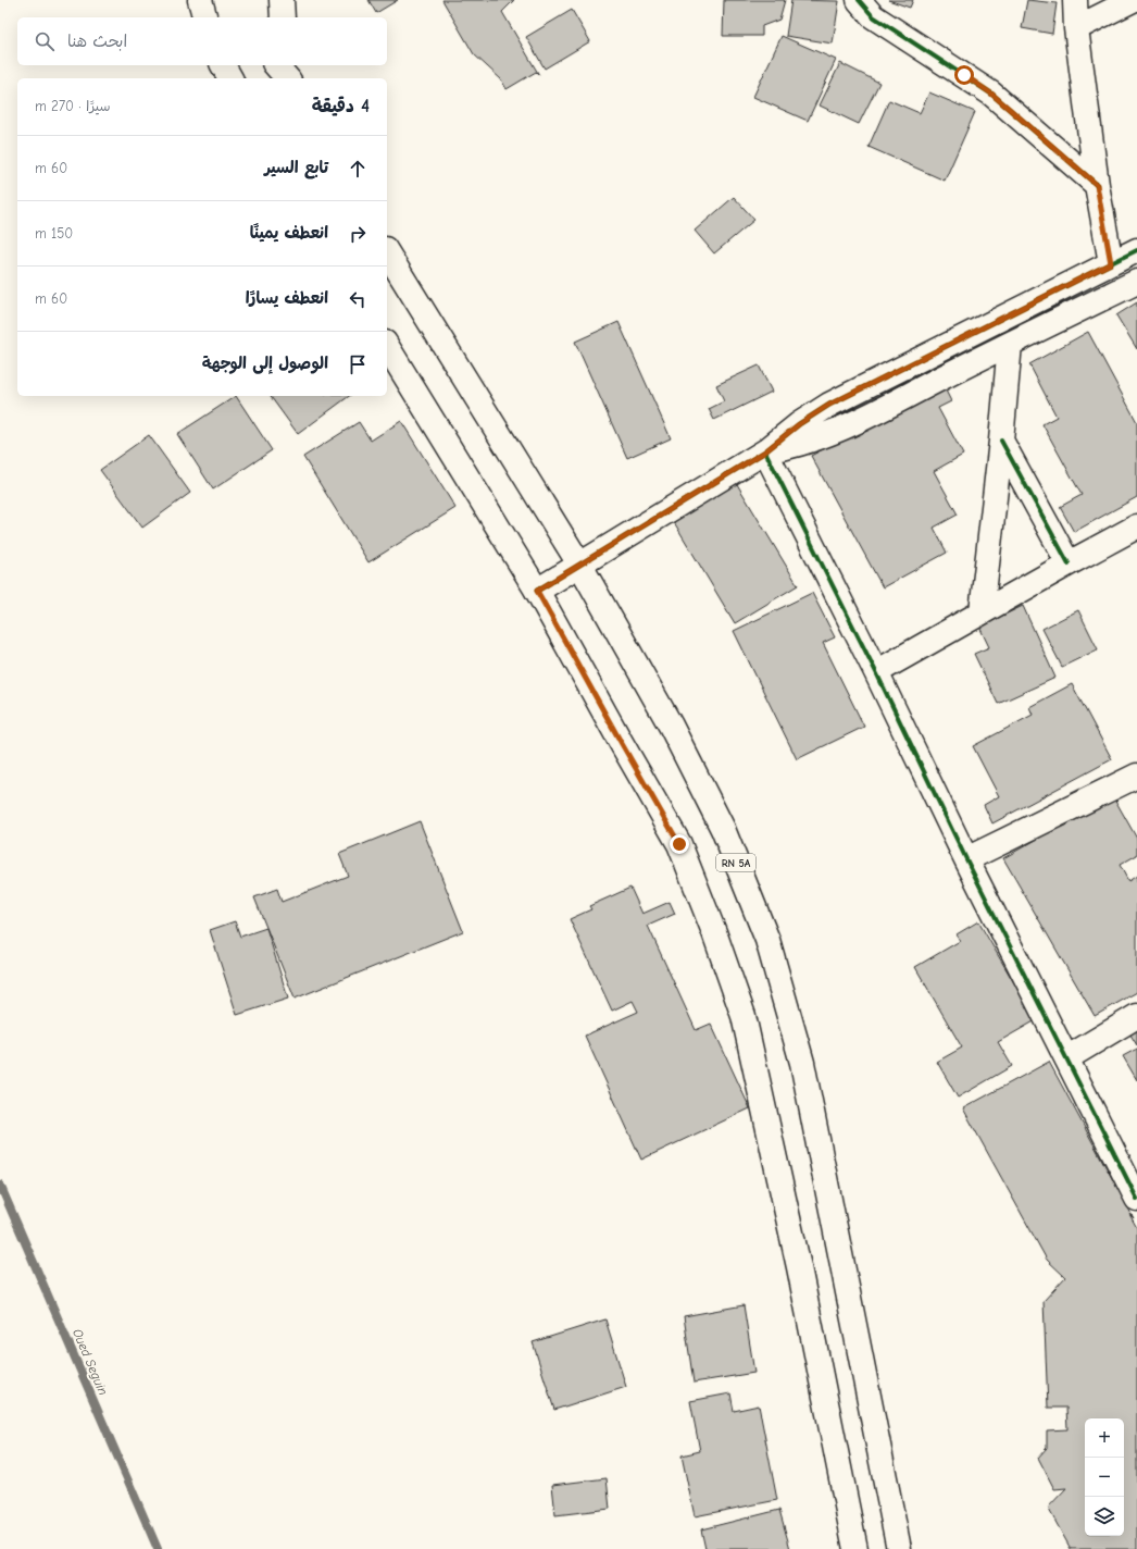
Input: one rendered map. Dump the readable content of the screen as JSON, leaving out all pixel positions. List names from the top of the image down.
{
  "streets": {
    "street": ["RN 5A"]
  },
  "water": ["Oued Seguin"],
  "page": {
    "search": "ابحث هنا",
    "heading": ["4 دقيقة", "سيرًا · 270 m"],
    "list": [
      ["تابع السير", "60 m"],
      ["انعطف يمينًا", "150 m"],
      ["انعطف يسارًا", "60 m"],
      "الوصول إلى الوجهة"
    ],
    "map_buttons": ["+", "−"]
  }
}
